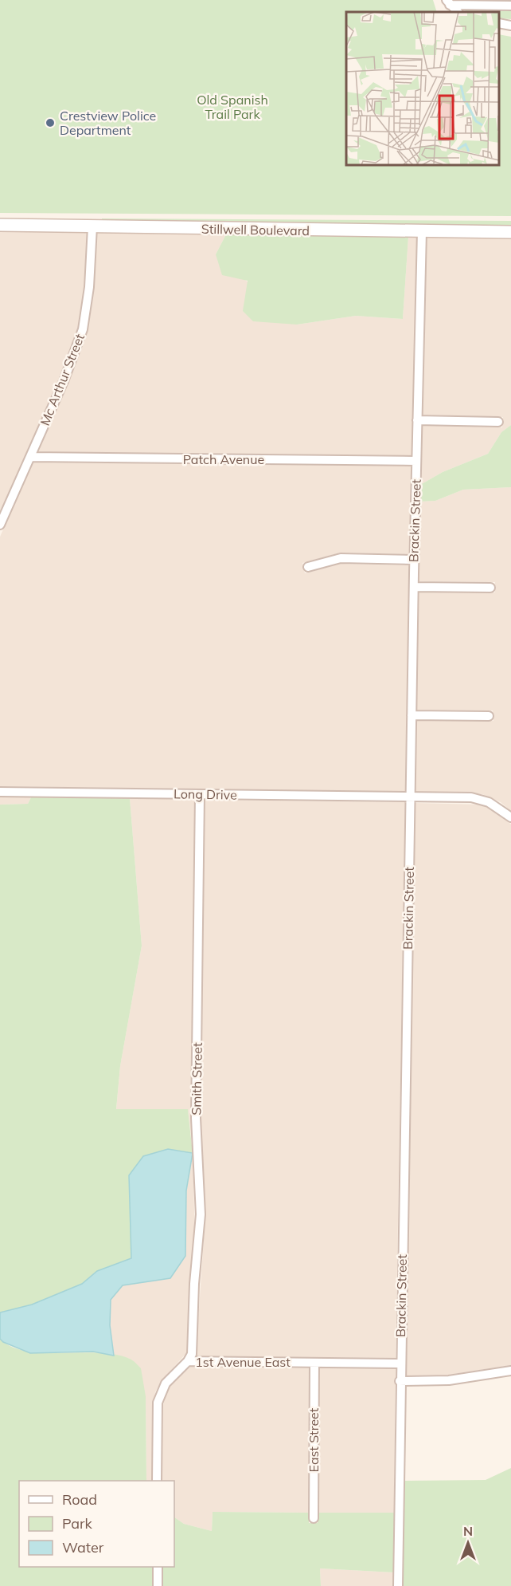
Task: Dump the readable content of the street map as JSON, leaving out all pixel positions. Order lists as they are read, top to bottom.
{
  "streets": {
    "street": [
      "Stillwell Boulevard",
      "Mc Arthur Street",
      "Patch Avenue",
      "Brackin Street",
      "Long Drive",
      "Smith Street",
      "1st Avenue East",
      "East Street"
    ]
  },
  "crossings": [
    ["Stillwell Boulevard", "Mc Arthur Street"],
    ["Stillwell Boulevard", "Brackin Street"],
    ["Mc Arthur Street", "Patch Avenue"],
    ["Patch Avenue", "Brackin Street"],
    ["Brackin Street", "Long Drive"],
    ["Brackin Street", "1st Avenue East"],
    ["Long Drive", "Smith Street"],
    ["Smith Street", "1st Avenue East"],
    ["1st Avenue East", "East Street"]
  ],
  "parks": ["Old Spanish Trail Park"],
  "places": ["Crestview Police Department"],
  "legend": ["Road", "Park", "Water"],
  "north": "top"
}
